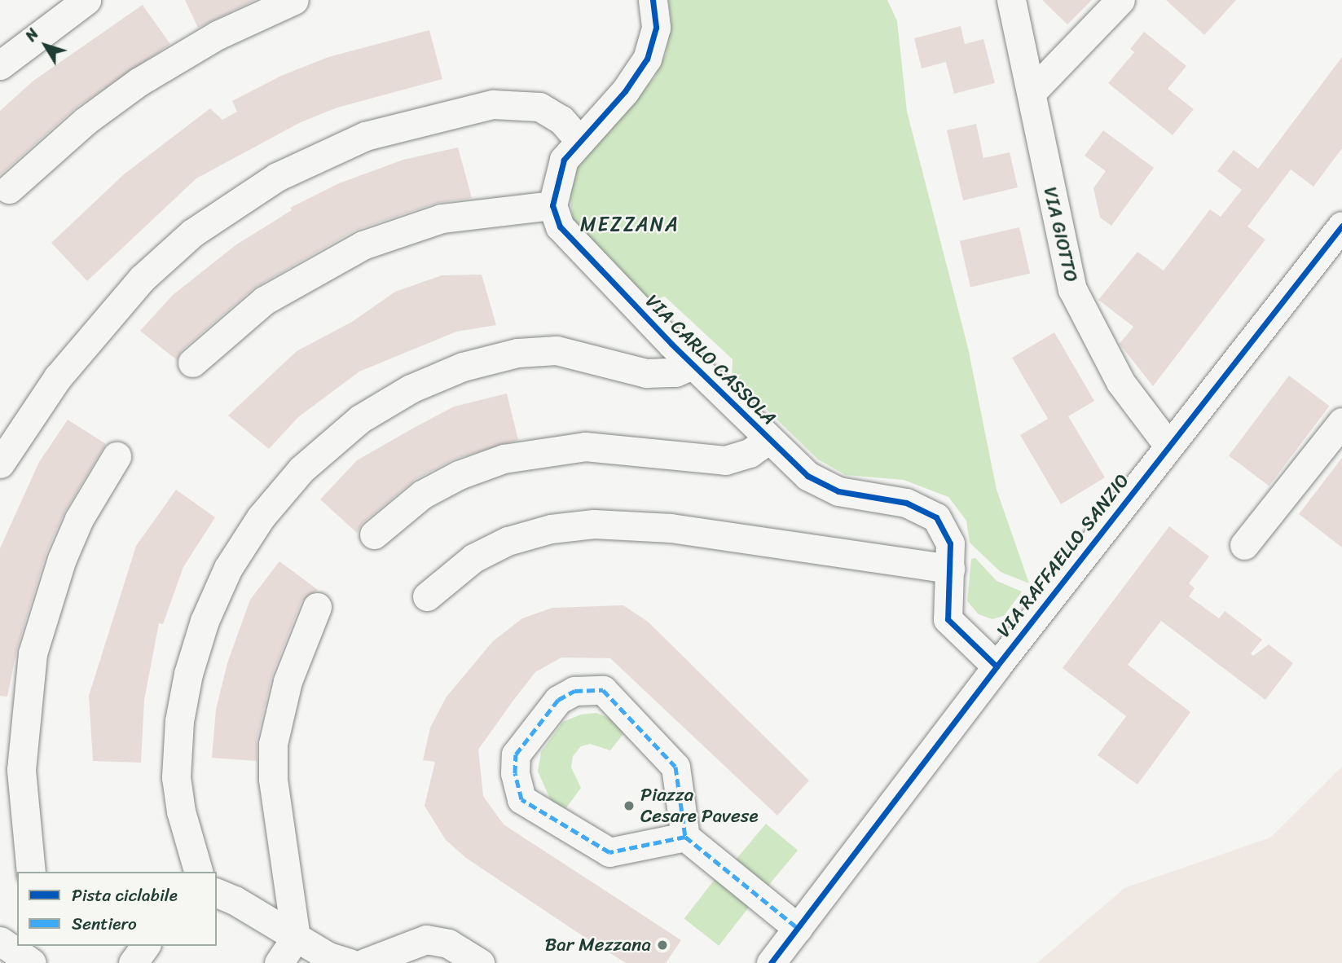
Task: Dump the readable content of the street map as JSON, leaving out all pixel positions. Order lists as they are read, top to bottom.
{
  "streets": {
    "street": ["VIA GIOTTO", "VIA CARLO CASSOLA", "VIA RAFFAELLO SANZIO"]
  },
  "crossings": [
    ["VIA GIOTTO", "VIA RAFFAELLO SANZIO"],
    ["VIA CARLO CASSOLA", "VIA RAFFAELLO SANZIO"]
  ],
  "districts": ["MEZZANA"],
  "places": ["Piazza Cesare Pavese", "Bar Mezzana"],
  "legend": ["Pista ciclabile", "Sentiero"],
  "north": "top left"
}
